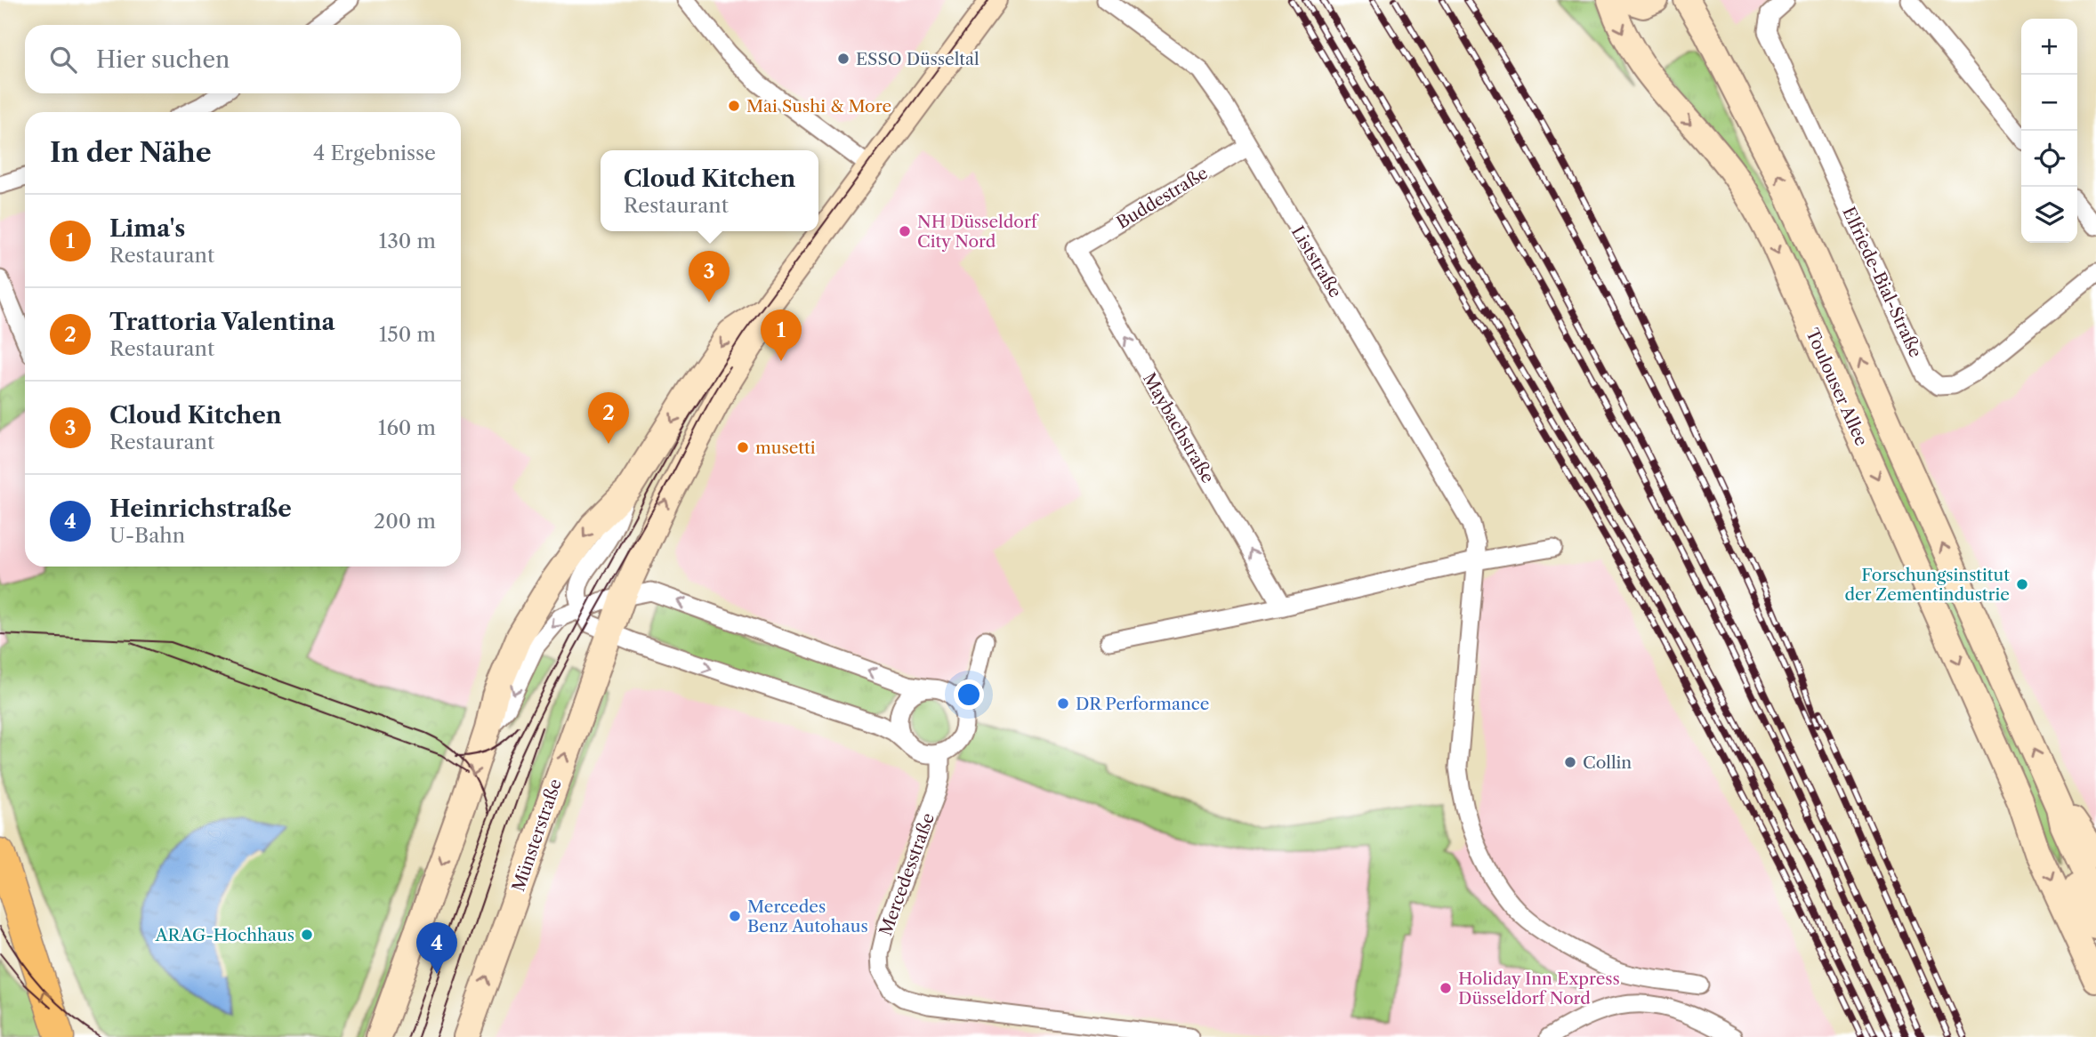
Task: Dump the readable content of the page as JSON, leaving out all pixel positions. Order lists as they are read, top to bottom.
{
  "streets": {
    "main road": ["Toulouser Allee", "Münsterstraße"],
    "street": [
      "Buddestraße",
      "Liststraße",
      "Elfriede-Bial-Straße",
      "Maybachstraße",
      "Mercedesstraße"
    ]
  },
  "crossings": [
    ["Buddestraße", "Liststraße"],
    ["Buddestraße", "Maybachstraße"]
  ],
  "one_way": ["Maybachstraße"],
  "places": [
    "ESSO Düsseltal",
    "Mai Sushi & More",
    "NH Düsseldorf City Nord",
    "musetti",
    "Forschungsinstitut der Zementindustrie",
    "DR Performance",
    "Collin",
    "Mercedes Benz Autohaus",
    "ARAG-Hochhaus",
    "Holiday Inn Express Düsseldorf Nord"
  ],
  "page": {
    "map_buttons": ["+", "−"],
    "search": "Hier suchen",
    "heading": ["In der Nähe", "4 Ergebnisse"],
    "popup": ["Cloud Kitchen", "Restaurant"],
    "list": [
      {
        "mark": "1",
        "name": "Lima's",
        "note": "Restaurant",
        "value": "130 m"
      },
      {
        "mark": "2",
        "name": "Trattoria Valentina",
        "note": "Restaurant",
        "value": "150 m"
      },
      {
        "mark": "3",
        "name": "Cloud Kitchen",
        "note": "Restaurant",
        "value": "160 m"
      },
      {
        "mark": "4",
        "name": "Heinrichstraße",
        "note": "U-Bahn",
        "value": "200 m"
      }
    ],
    "pins": [
      "3",
      "1",
      "2",
      "4"
    ]
  }
}
